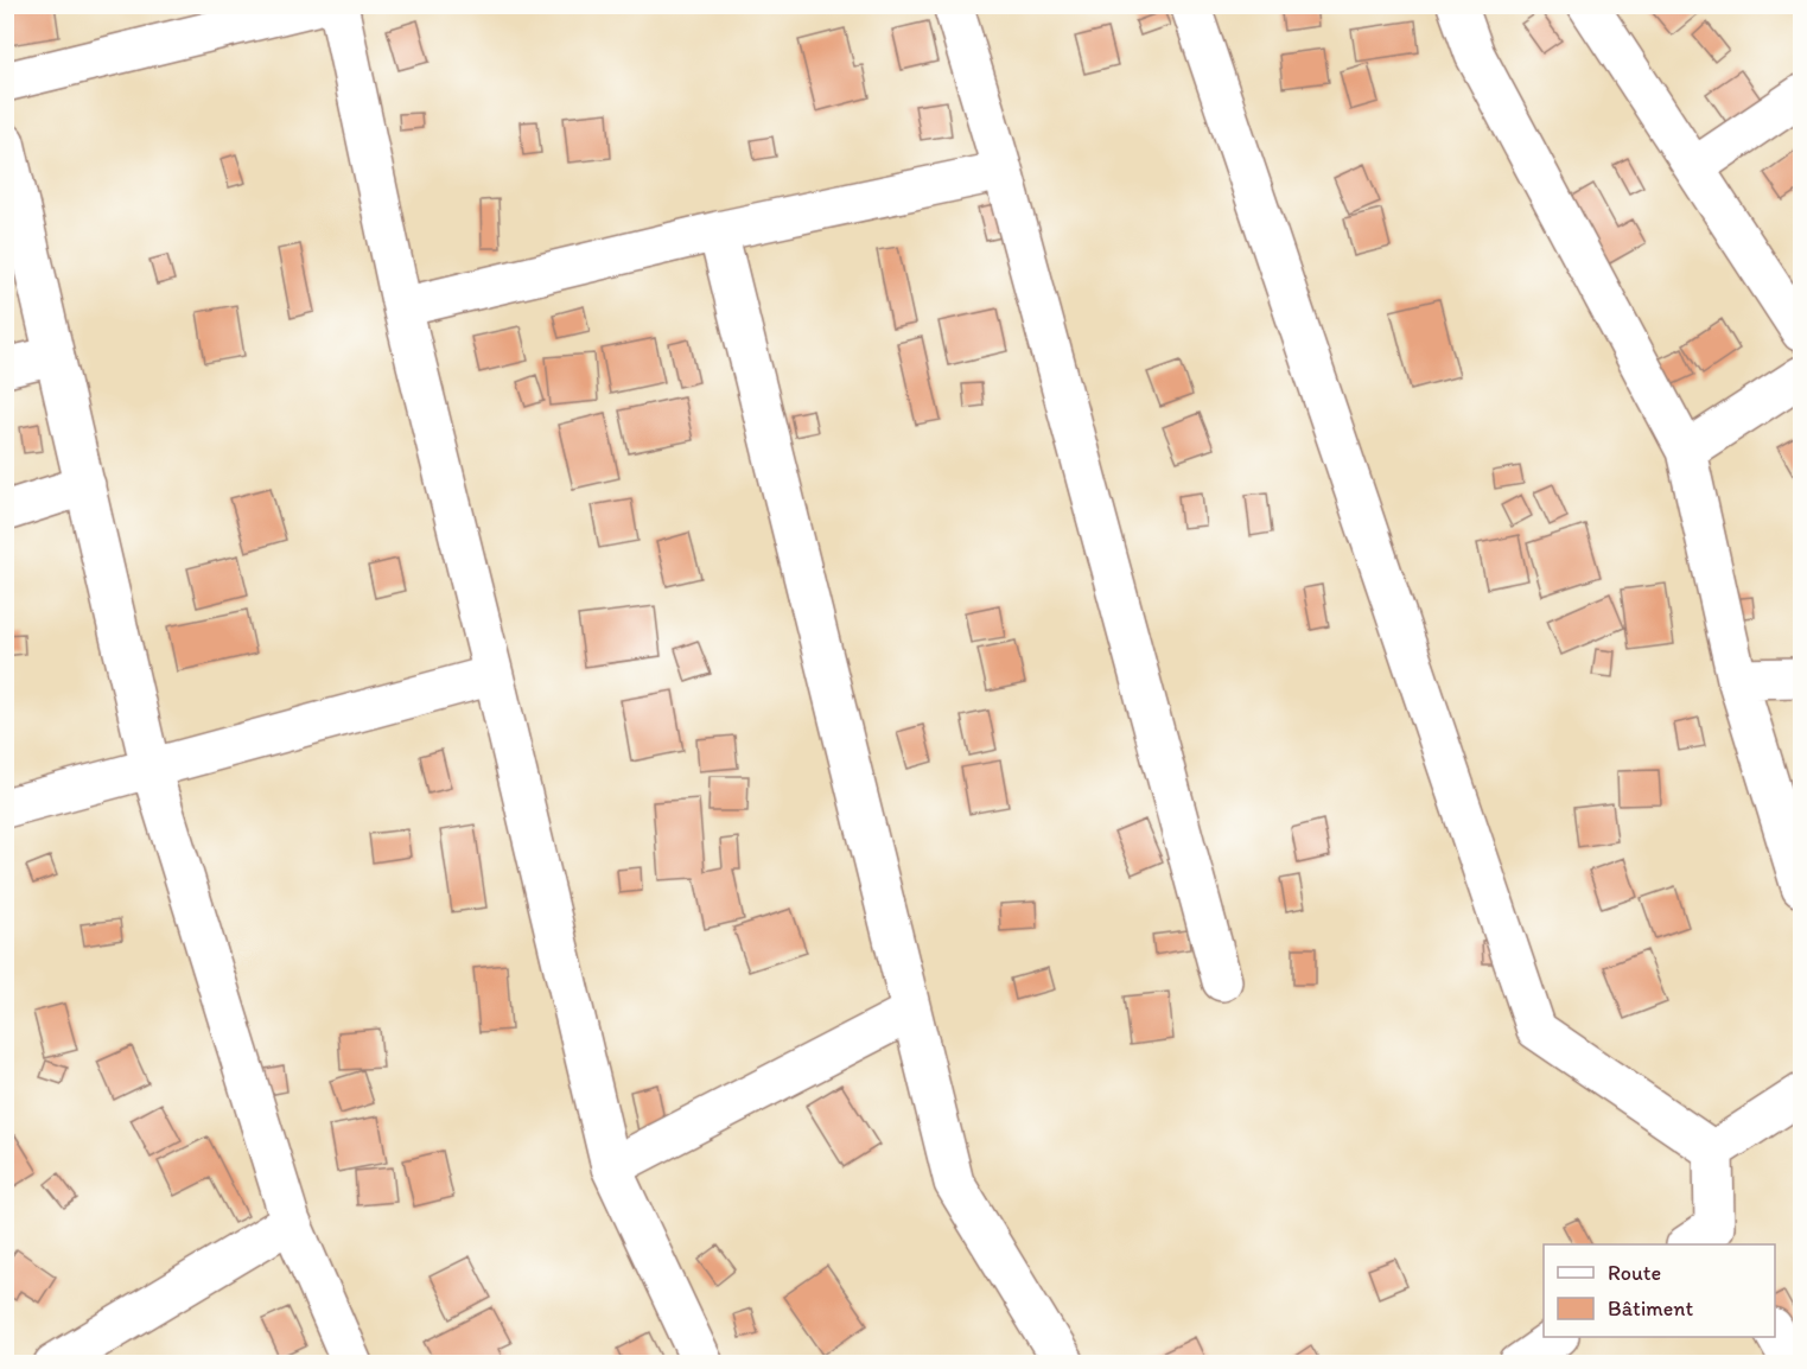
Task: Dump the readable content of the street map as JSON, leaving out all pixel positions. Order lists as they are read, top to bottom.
{
  "legend": ["Route", "Bâtiment"]
}
